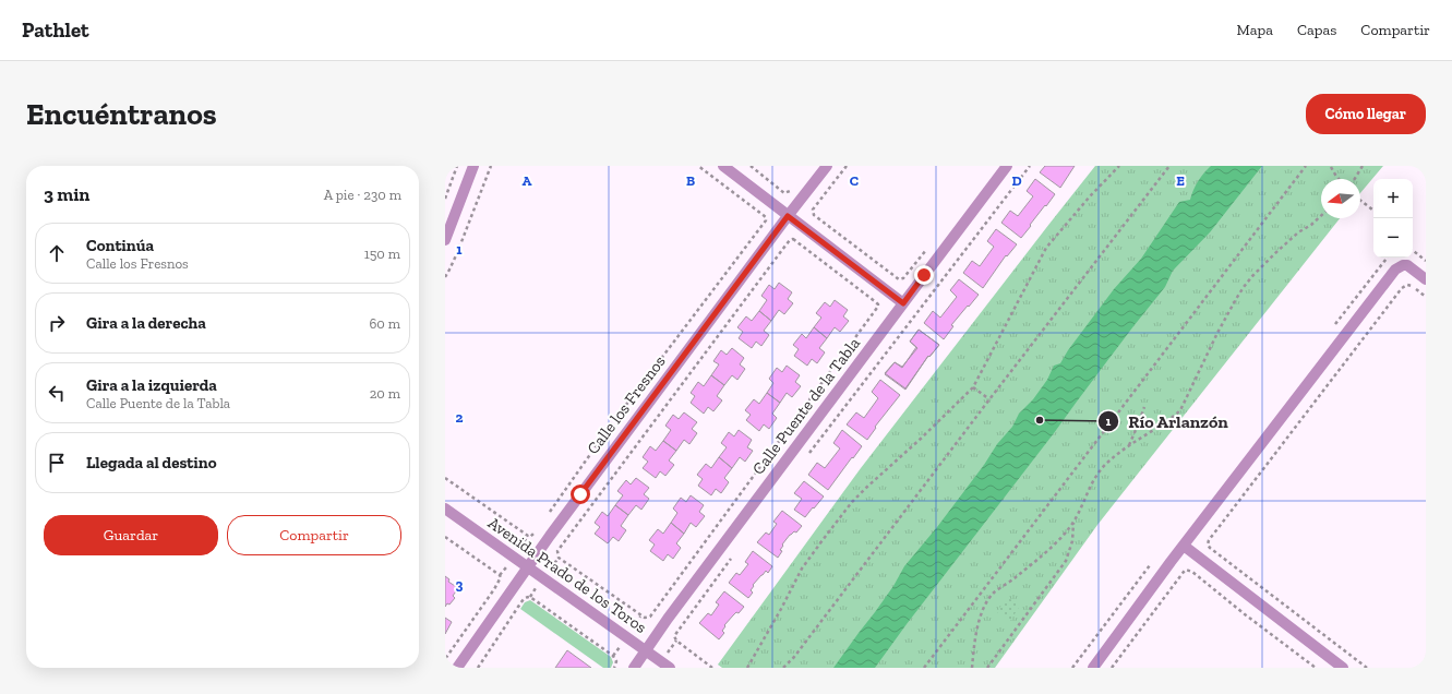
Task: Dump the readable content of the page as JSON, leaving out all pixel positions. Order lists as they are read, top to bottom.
{
  "streets": {
    "street": ["Calle los Fresnos", "Calle Puente de la Tabla", "Avenida Prado de los Toros"]
  },
  "crossings": [
    ["Calle los Fresnos", "Avenida Prado de los Toros"],
    ["Calle Puente de la Tabla", "Avenida Prado de los Toros"]
  ],
  "places": ["Río Arlanzón"],
  "north": "left",
  "page": {
    "header": "Pathlet",
    "nav": ["Mapa", "Capas", "Compartir"],
    "buttons": [
      "Cómo llegar",
      ["Guardar", "Compartir"]
    ],
    "title": "Encuéntranos",
    "heading": ["3 min", "A pie · 230 m"],
    "map_buttons": ["+", "−"],
    "list": [
      ["Continúa", "Calle los Fresnos", "150 m"],
      ["Gira a la derecha", "60 m"],
      ["Gira a la izquierda", "Calle Puente de la Tabla", "20 m"],
      "Llegada al destino"
    ]
  },
  "grid": {
    "columns": [
      "A",
      "B",
      "C",
      "D",
      "E"
    ],
    "rows": ["1", "2", "3"]
  }
}
